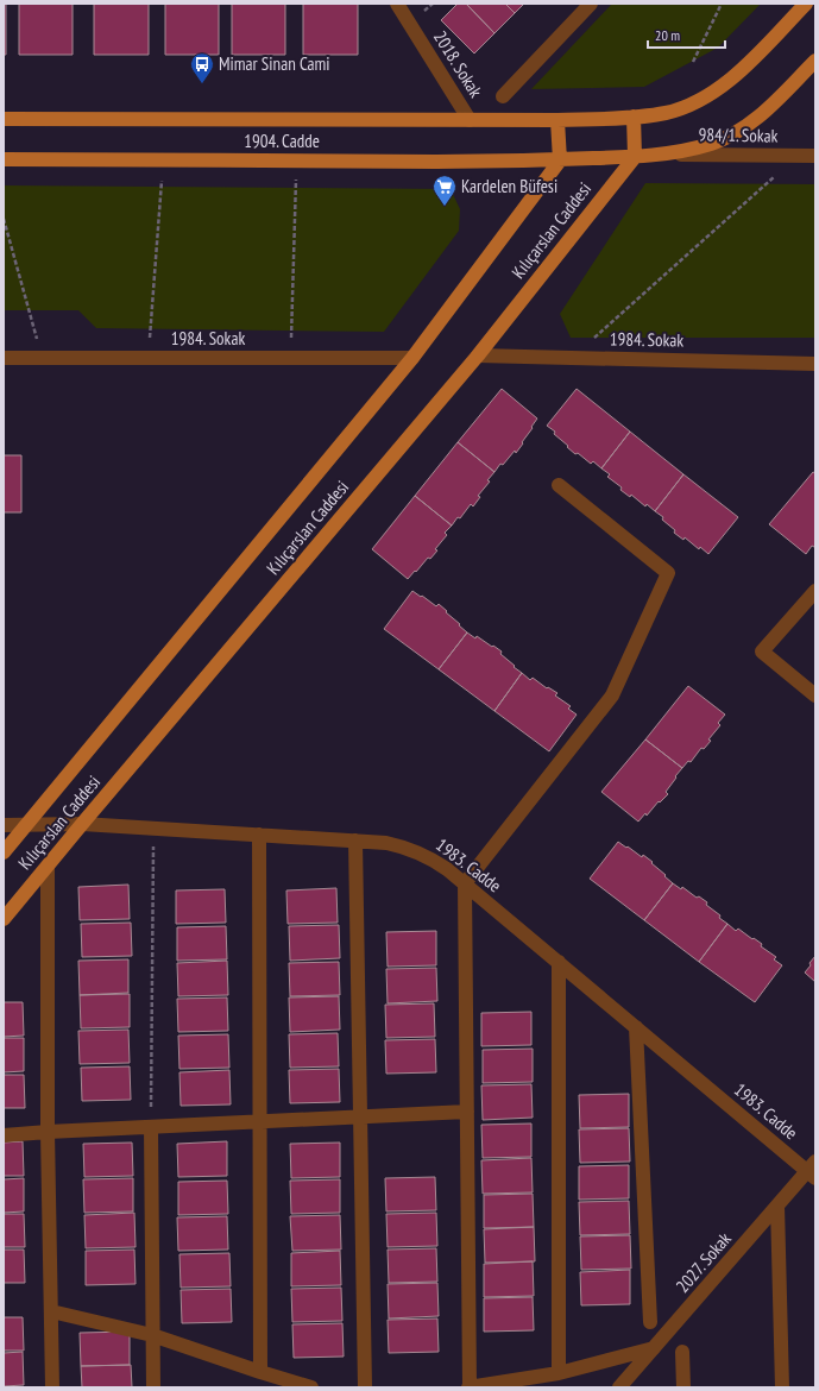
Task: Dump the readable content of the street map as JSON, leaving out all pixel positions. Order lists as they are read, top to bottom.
{
  "streets": {
    "main road": ["1904. Cadde", "Kılıçarslan Caddesi"],
    "street": [
      "2018. Sokak",
      "984/1. Sokak",
      "1984. Sokak",
      "1983. Cadde",
      "2027. Sokak"
    ]
  },
  "crossings": [
    ["2018. Sokak", "1904. Cadde"],
    ["984/1. Sokak", "1904. Cadde"],
    ["1904. Cadde", "Kılıçarslan Caddesi"],
    ["Kılıçarslan Caddesi", "1984. Sokak"],
    ["Kılıçarslan Caddesi", "1983. Cadde"],
    ["1983. Cadde", "2027. Sokak"]
  ],
  "places": {
    "bus stop": ["Mimar Sinan Cami"],
    "supermarket": ["Kardelen Büfesi"]
  },
  "scale_bar": "20 m"
}
